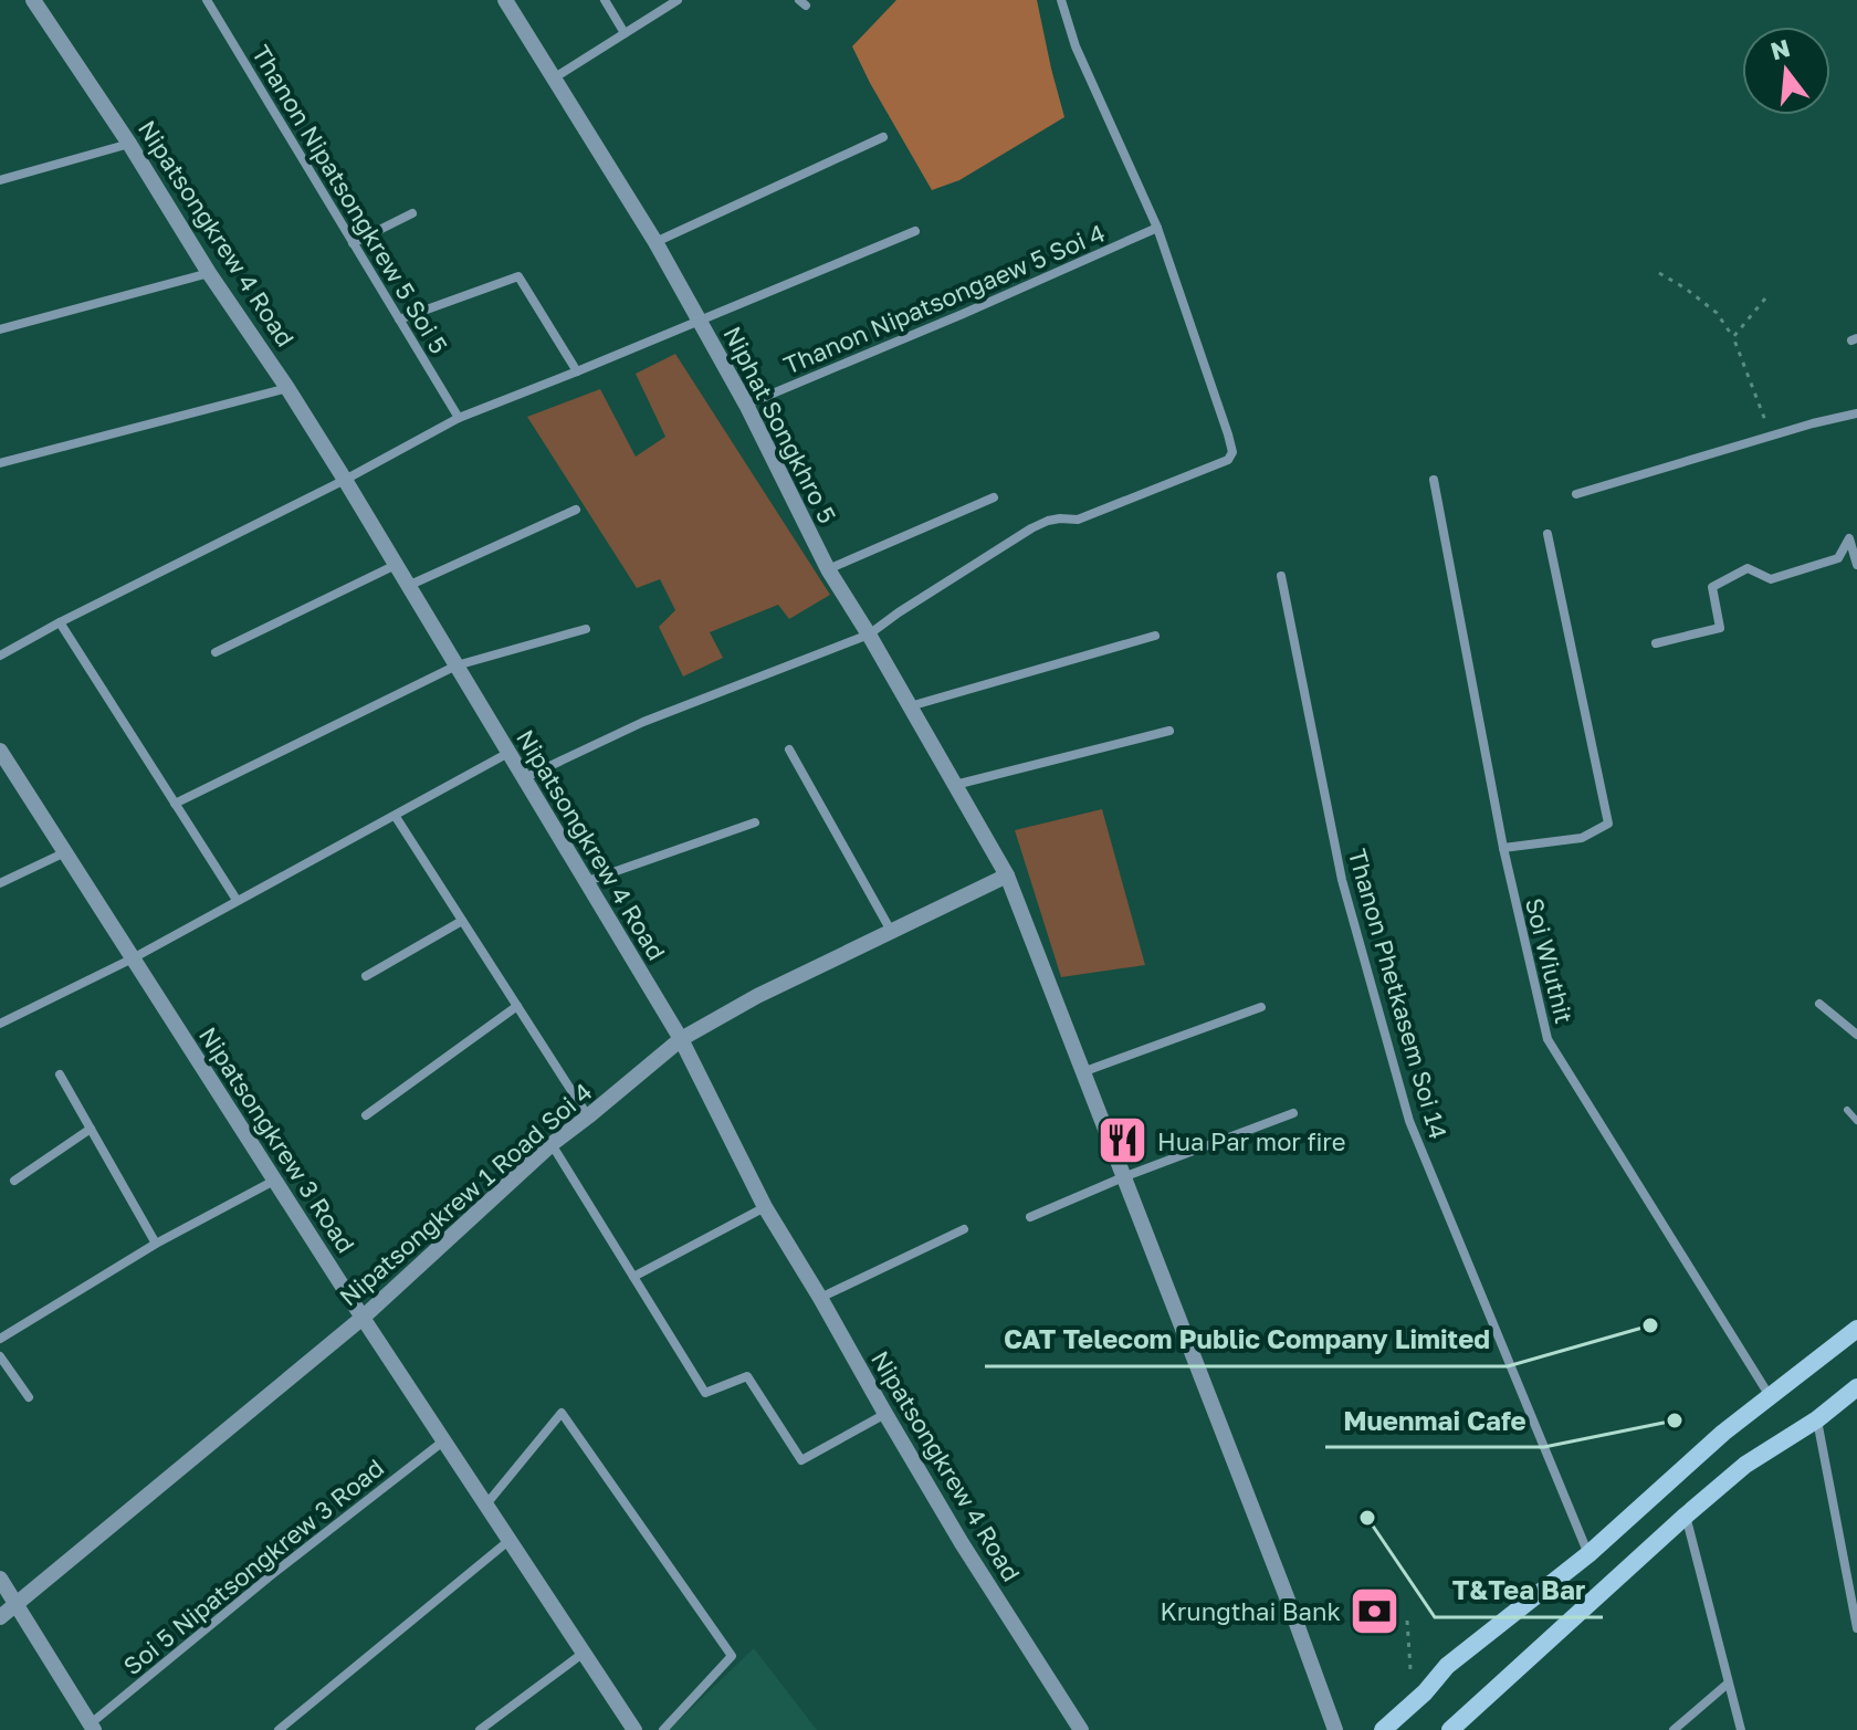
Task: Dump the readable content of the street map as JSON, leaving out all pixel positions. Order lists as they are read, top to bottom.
{
  "streets": {
    "street": [
      "Thanon Nipatsongkrew 5 Soi 5",
      "Nipatsongkrew 4 Road",
      "Thanon Nipatsongaew 5 Soi 4",
      "Niphat Songkhro 5",
      "Soi Wiuthit",
      "Thanon Phetkasem Soi 14",
      "Nipatsongkrew 3 Road",
      "Nipatsongkrew 1 Road Soi 4",
      "Soi 5 Nipatsongkrew 3 Road"
    ]
  },
  "crossings": [
    ["Nipatsongkrew 4 Road", "Nipatsongkrew 1 Road Soi 4"],
    ["Thanon Nipatsongaew 5 Soi 4", "Niphat Songkhro 5"],
    ["Niphat Songkhro 5", "Nipatsongkrew 1 Road Soi 4"],
    ["Nipatsongkrew 3 Road", "Nipatsongkrew 1 Road Soi 4"],
    ["Nipatsongkrew 3 Road", "Soi 5 Nipatsongkrew 3 Road"]
  ],
  "places": {
    "restaurant": ["Hua Par mor fire"],
    "other": ["CAT Telecom Public Company Limited", "Muenmai Cafe", "T&Tea Bar"],
    "bank": ["Krungthai Bank"]
  },
  "north": "top"
}
